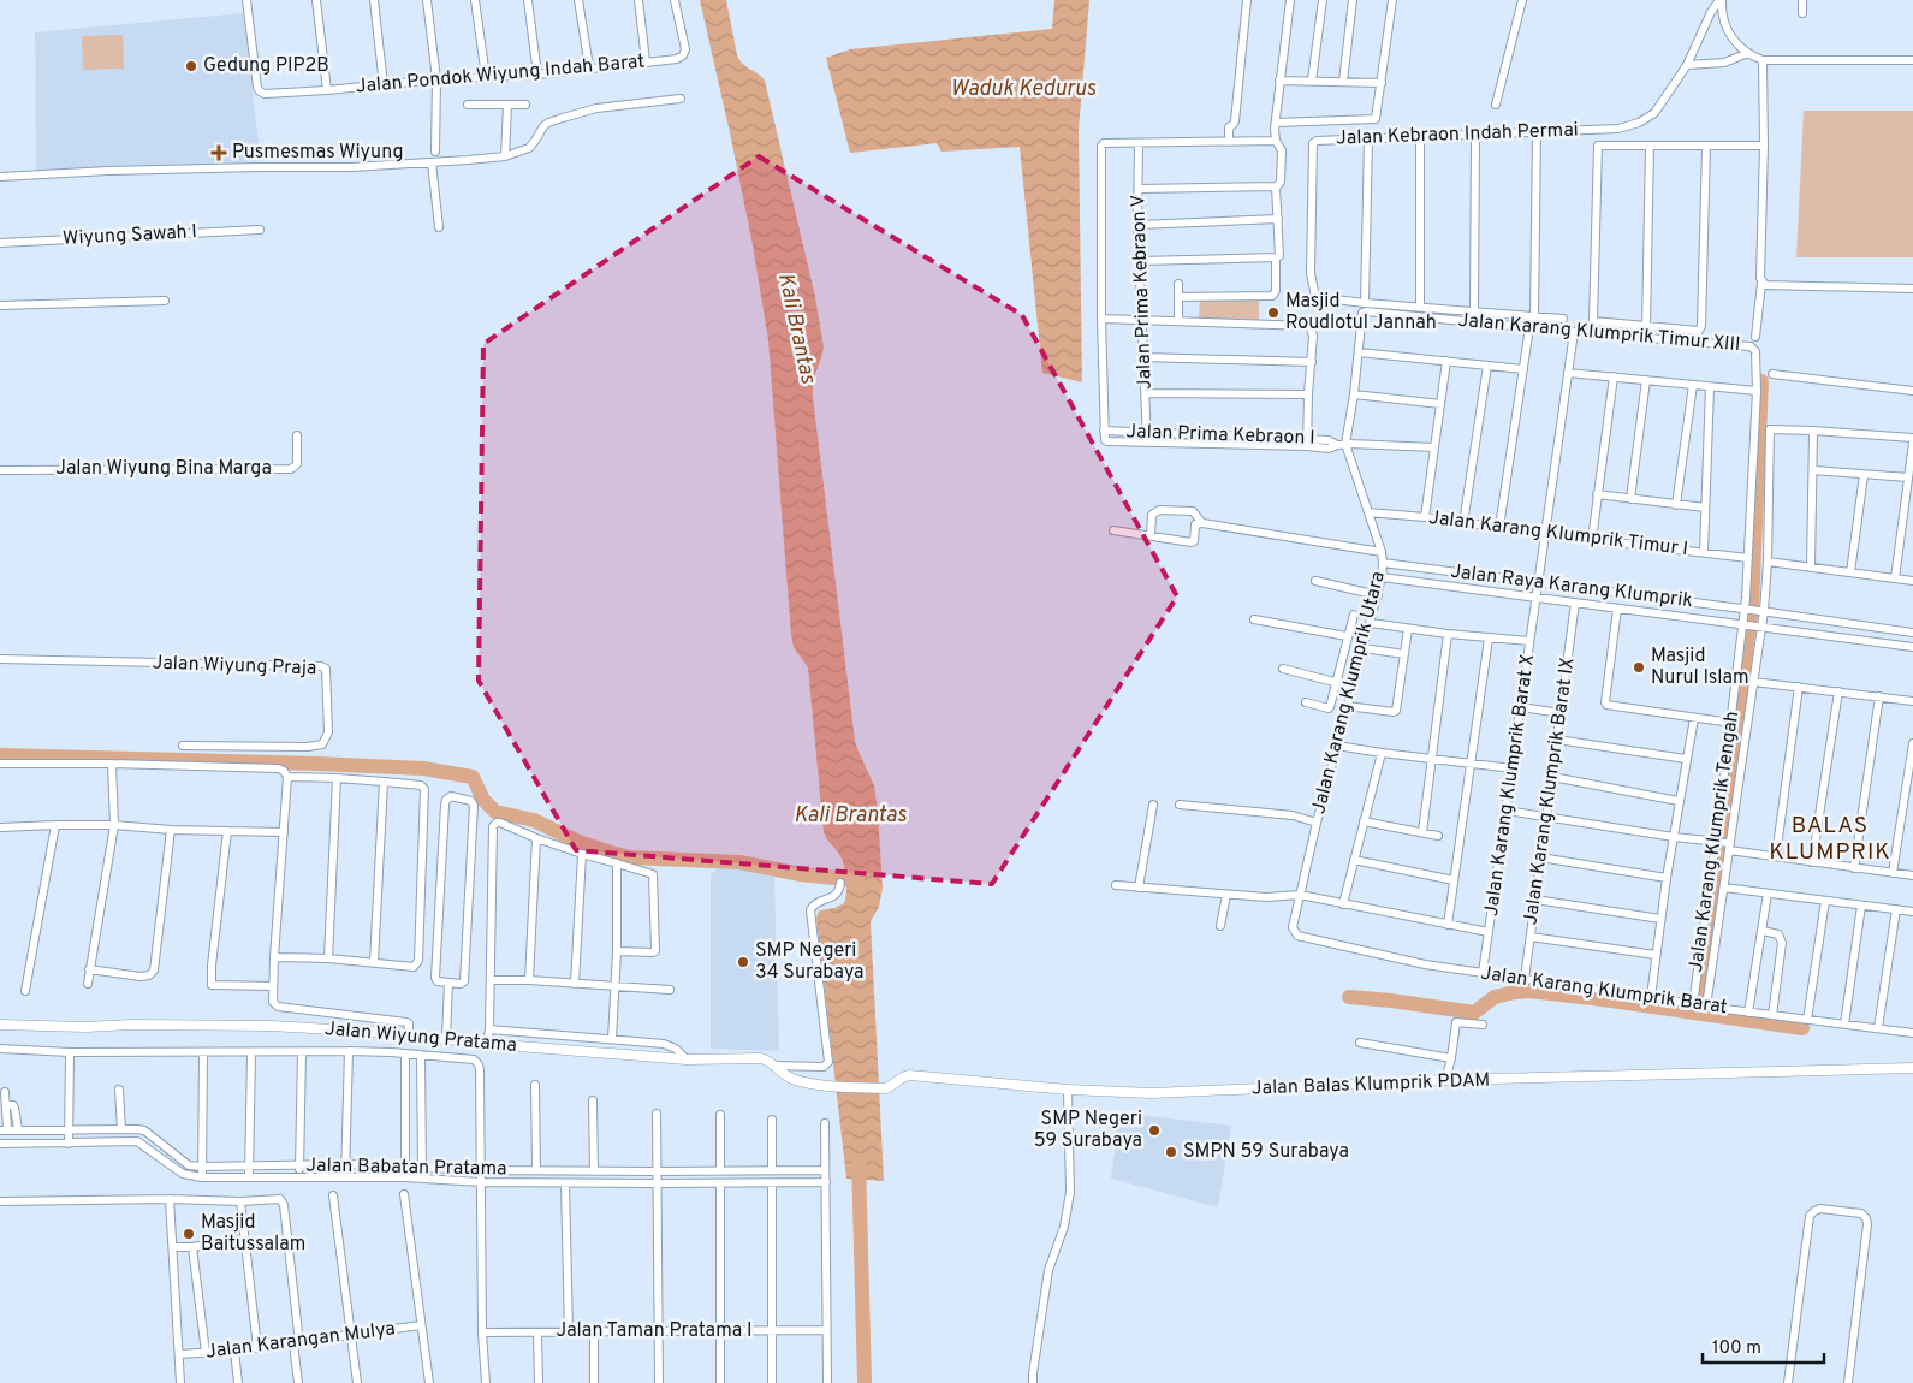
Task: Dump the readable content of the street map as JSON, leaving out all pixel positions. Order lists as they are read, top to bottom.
{
  "streets": {
    "street": [
      "Jalan Pondok Wiyung Indah Barat",
      "Jalan Kebraon Indah Permai",
      "Wiyung Sawah I",
      "Jalan Prima Kebraon V",
      "Jalan Karang Klumprik Timur XIII",
      "Jalan Prima Kebraon I",
      "Jalan Wiyung Bina Marga",
      "Jalan Karang Klumprik Timur I",
      "Jalan Raya Karang Klumprik",
      "Jalan Wiyung Praja",
      "Jalan Karang Klumprik Utara",
      "Jalan Karang Klumprik Barat X",
      "Jalan Karang Klumprik Barat IX",
      "Jalan Karang Klumprik Tengah",
      "Jalan Karang Klumprik Barat",
      "Jalan Wiyung Pratama",
      "Jalan Balas Klumprik PDAM",
      "Jalan Babatan Pratama",
      "Jalan Taman Pratama I",
      "Jalan Karangan Mulya"
    ]
  },
  "crossings": [
    ["Jalan Kebraon Indah Permai", "Jalan Prima Kebraon V"],
    ["Jalan Kebraon Indah Permai", "Jalan Karang Klumprik Timur XIII"],
    ["Jalan Kebraon Indah Permai", "Jalan Karang Klumprik Utara"],
    ["Jalan Prima Kebraon V", "Jalan Prima Kebraon I"],
    ["Jalan Karang Klumprik Timur XIII", "Jalan Karang Klumprik Utara"],
    ["Jalan Karang Klumprik Timur XIII", "Jalan Karang Klumprik Barat X"],
    ["Jalan Karang Klumprik Timur XIII", "Jalan Karang Klumprik Tengah"],
    ["Jalan Prima Kebraon I", "Jalan Karang Klumprik Utara"],
    ["Jalan Karang Klumprik Timur I", "Jalan Karang Klumprik Utara"],
    ["Jalan Karang Klumprik Timur I", "Jalan Karang Klumprik Barat X"],
    ["Jalan Karang Klumprik Timur I", "Jalan Karang Klumprik Tengah"],
    ["Jalan Raya Karang Klumprik", "Jalan Karang Klumprik Utara"],
    ["Jalan Raya Karang Klumprik", "Jalan Karang Klumprik Barat X"],
    ["Jalan Raya Karang Klumprik", "Jalan Karang Klumprik Barat IX"],
    ["Jalan Raya Karang Klumprik", "Jalan Karang Klumprik Tengah"],
    ["Jalan Karang Klumprik Utara", "Jalan Karang Klumprik Barat"],
    ["Jalan Karang Klumprik Barat X", "Jalan Karang Klumprik Barat"],
    ["Jalan Karang Klumprik Barat IX", "Jalan Karang Klumprik Barat"],
    ["Jalan Karang Klumprik Tengah", "Jalan Karang Klumprik Barat"],
    ["Jalan Wiyung Pratama", "Jalan Balas Klumprik PDAM"],
    ["Jalan Wiyung Pratama", "Jalan Babatan Pratama"]
  ],
  "districts": ["BALAS KLUMPRIK"],
  "water": ["Waduk Kedurus", "Kali Brantas"],
  "places": {
    "other": [
      "Gedung PIP2B",
      "Masjid Roudlotul Jannah",
      "Masjid Nurul Islam",
      "SMP Negeri 34 Surabaya",
      "SMP Negeri 59 Surabaya",
      "SMPN 59 Surabaya",
      "Masjid Baitussalam"
    ],
    "health": ["Pusmesmas Wiyung"]
  },
  "scale_bar": "100 m"
}
